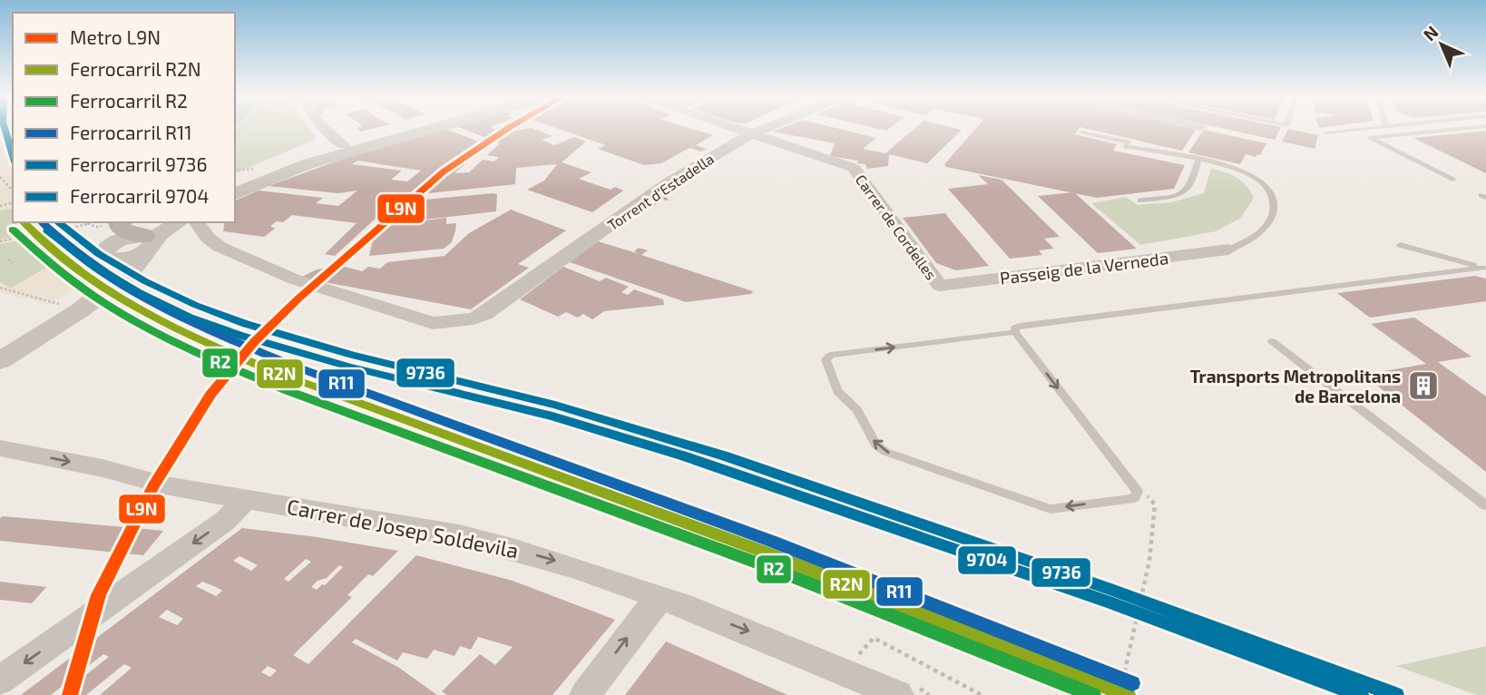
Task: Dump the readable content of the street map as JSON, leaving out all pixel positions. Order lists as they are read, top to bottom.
{
  "streets": {
    "street": [
      "Torrent d'Estadella",
      "Carrer de Cordelles",
      "Passeig de la Verneda",
      "Carrer de Josep Soldevila"
    ]
  },
  "crossings": [
    ["Torrent d'Estadella", "Carrer de Cordelles"],
    ["Carrer de Cordelles", "Passeig de la Verneda"]
  ],
  "one_way": ["Carrer de Josep Soldevila"],
  "places": {
    "building": ["Transports Metropolitans de Barcelona"]
  },
  "lines": [
    "metro line L9N",
    "rail line 9736",
    "rail line R2N",
    "rail line R11",
    "rail line R2",
    "rail line 9704"
  ],
  "legend": [
    "Metro L9N",
    "Ferrocarril R2N",
    "Ferrocarril R2",
    "Ferrocarril R11",
    "Ferrocarril 9736",
    "Ferrocarril 9704"
  ],
  "north": "top left"
}
